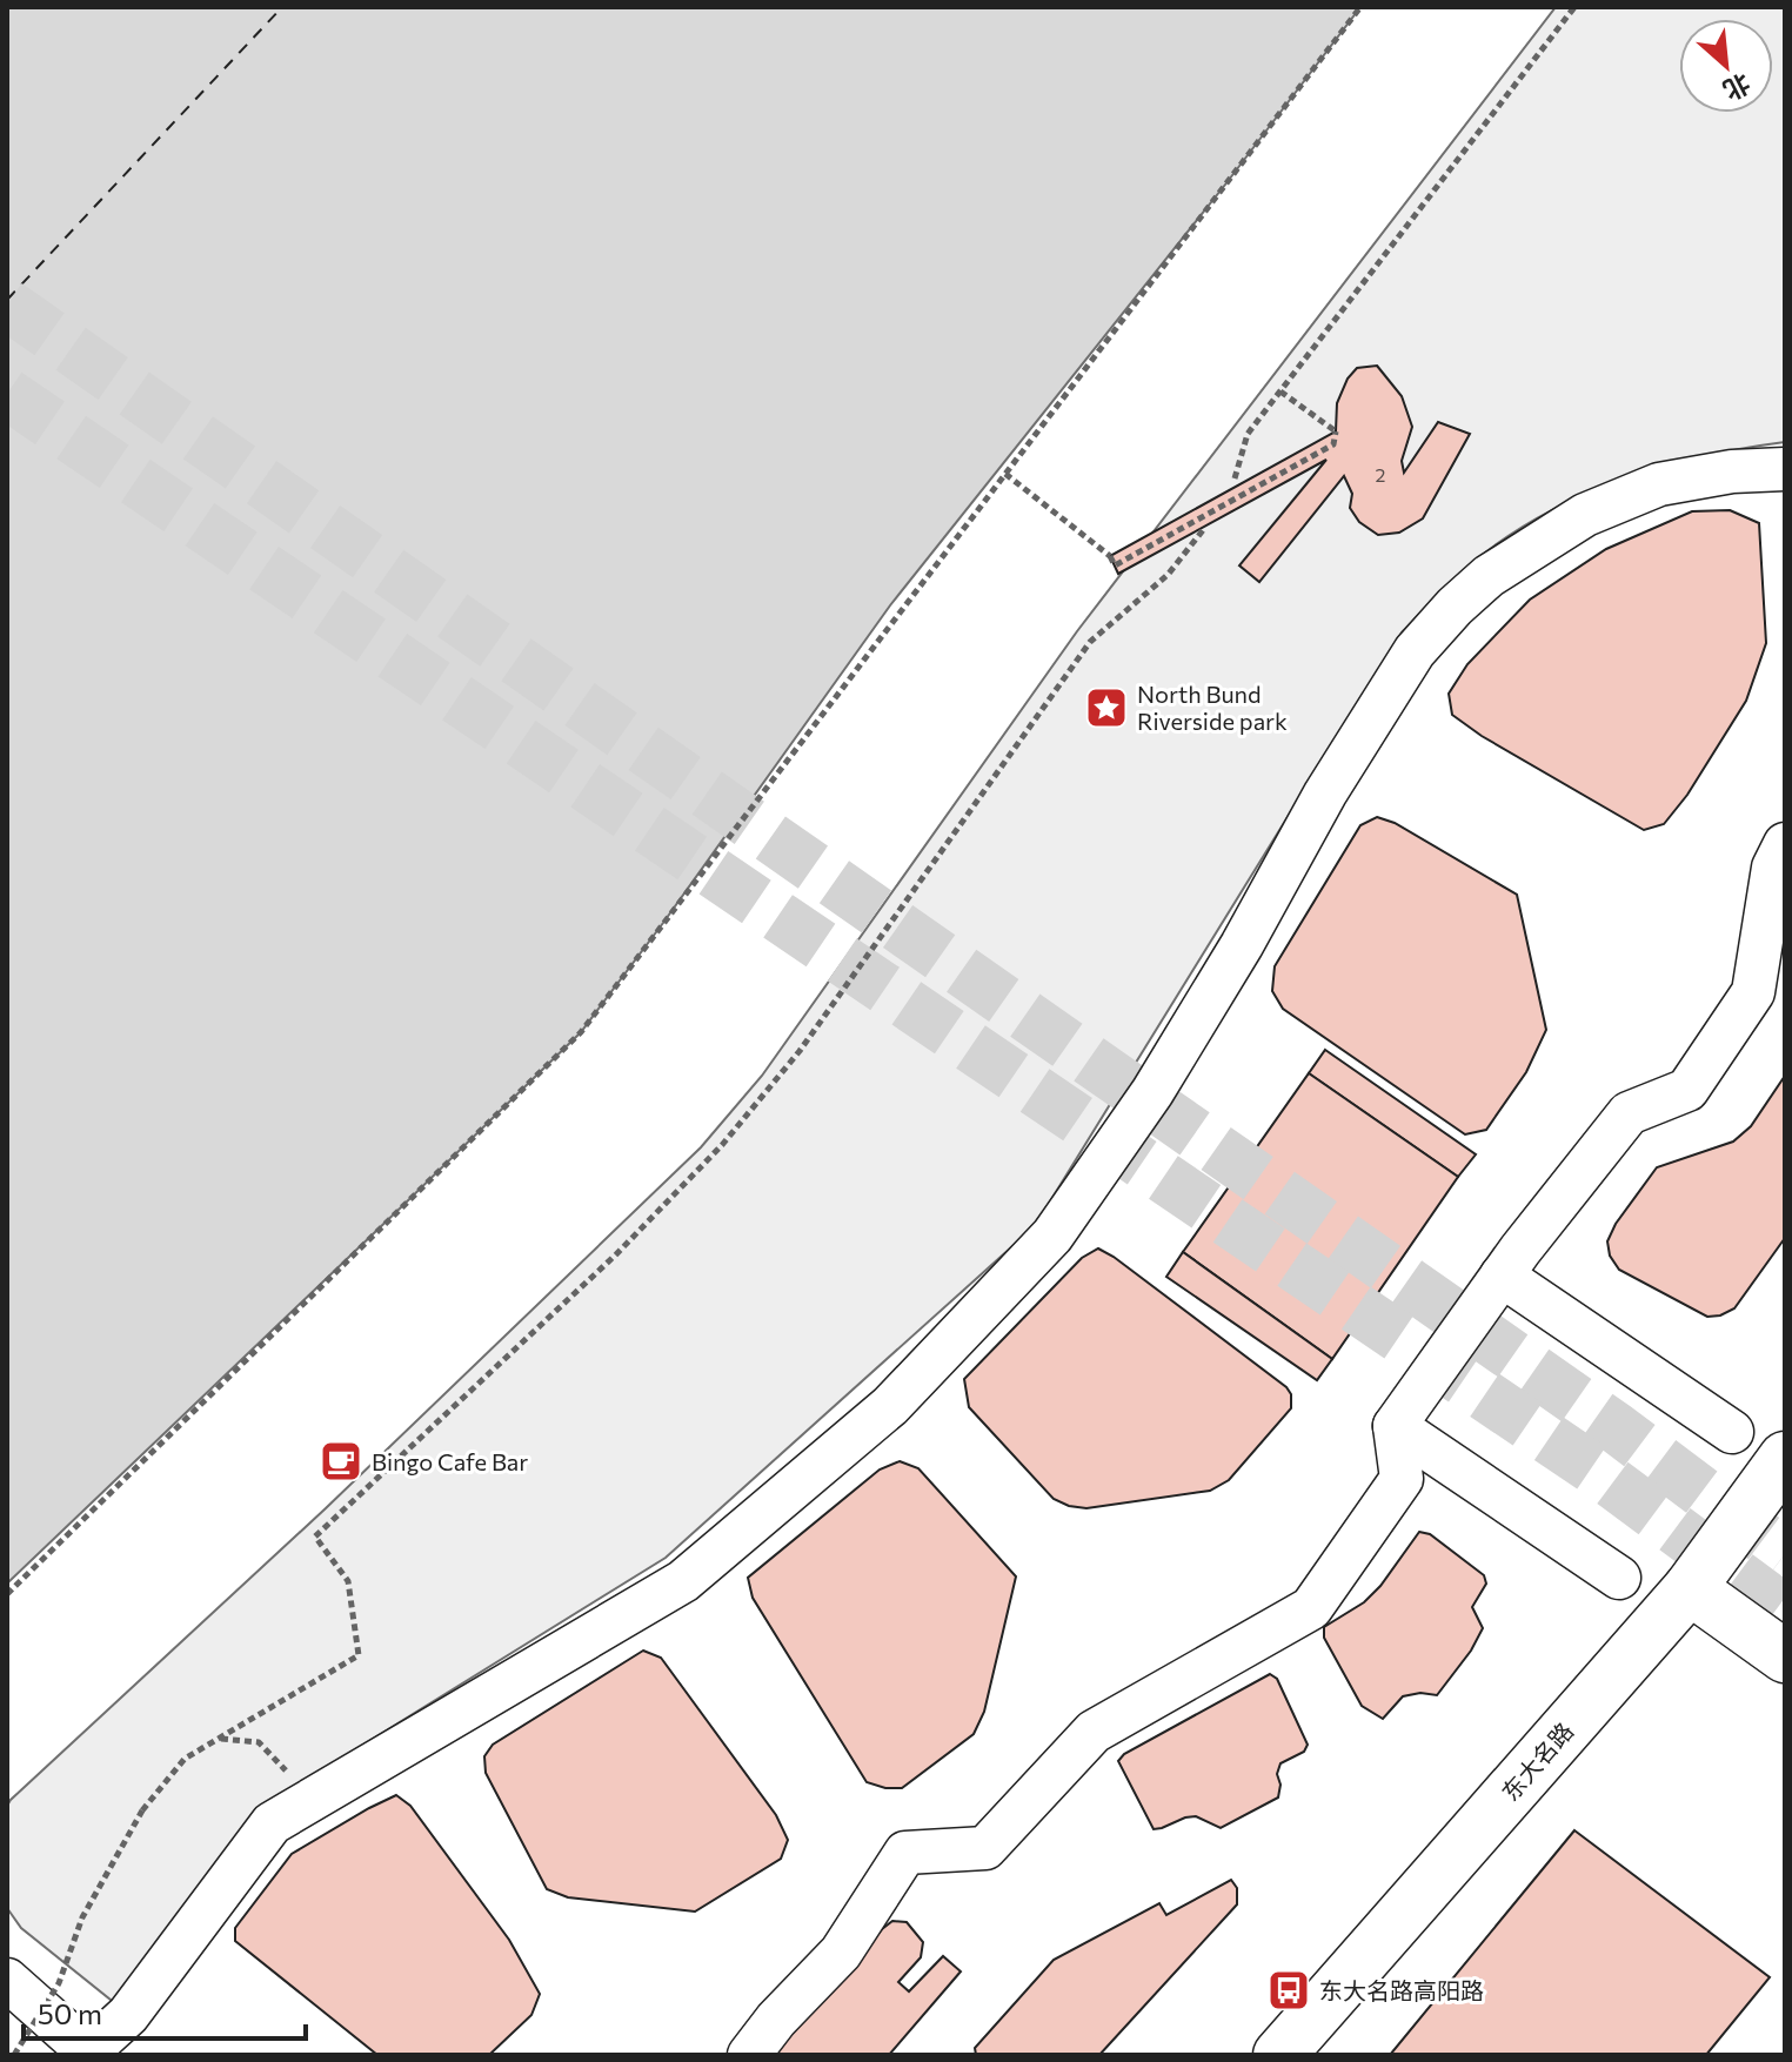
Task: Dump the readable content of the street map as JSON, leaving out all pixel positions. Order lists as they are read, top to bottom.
{
  "streets": {
    "main road": ["东大名路"]
  },
  "places": {
    "place": ["North Bund Riverside park"],
    "cafe": ["Bingo Cafe Bar"],
    "bus stop": ["东大名路高阳路"]
  },
  "house_numbers": ["2"],
  "scale_bar": "50 m",
  "north": "bottom right"
}
